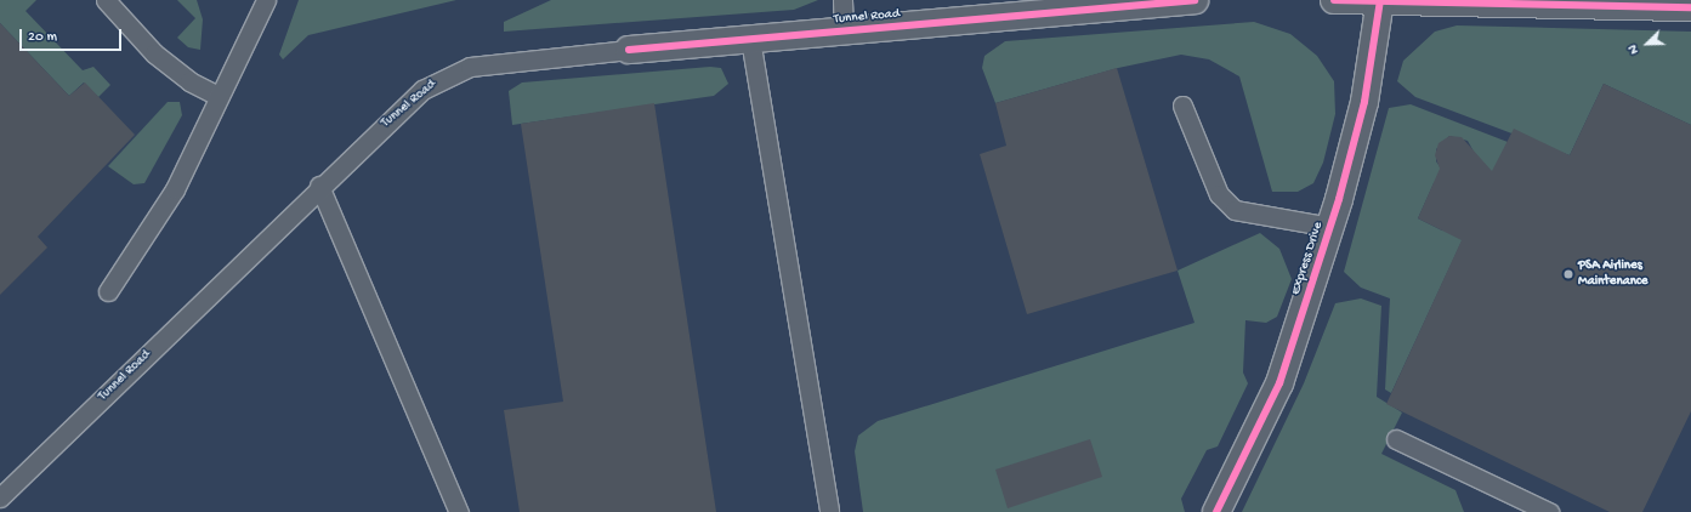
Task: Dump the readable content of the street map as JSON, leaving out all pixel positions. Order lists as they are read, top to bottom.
{
  "streets": {
    "street": ["Tunnel Road", "Express Drive"]
  },
  "places": ["PSA Airlines Maintenance"],
  "scale_bar": "20 m",
  "north": "bottom left"
}
